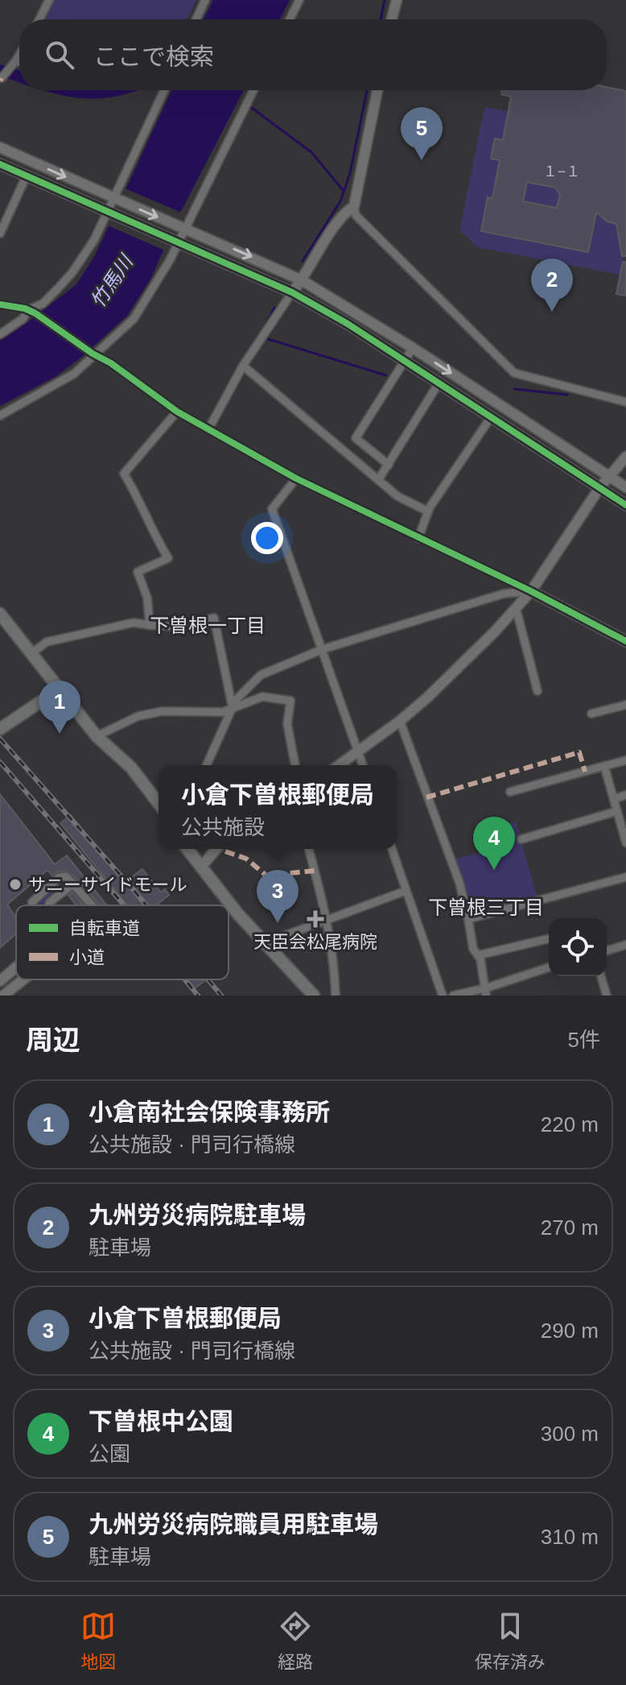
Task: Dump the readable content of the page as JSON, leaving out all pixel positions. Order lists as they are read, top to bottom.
{
  "districts": ["下曽根一丁目", "下曽根三丁目"],
  "water": ["竹馬川"],
  "places": {
    "other": ["サニーサイドモール"],
    "health": ["天臣会松尾病院"]
  },
  "house_numbers": ["１−１"],
  "legend": ["自転車道", "小道"],
  "page": {
    "search": "ここで検索",
    "pins": [
      "5",
      "2",
      "1",
      "4",
      "3"
    ],
    "popup": ["小倉下曽根郵便局", "公共施設"],
    "heading": ["周辺", "5件"],
    "list": [
      {
        "mark": "1",
        "name": "小倉南社会保険事務所",
        "note": "公共施設 · 門司行橋線",
        "value": "220 m"
      },
      {
        "mark": "2",
        "name": "九州労災病院駐車場",
        "note": "駐車場",
        "value": "270 m"
      },
      {
        "mark": "3",
        "name": "小倉下曽根郵便局",
        "note": "公共施設 · 門司行橋線",
        "value": "290 m"
      },
      {
        "mark": "4",
        "name": "下曽根中公園",
        "note": "公園",
        "value": "300 m"
      },
      {
        "mark": "5",
        "name": "九州労災病院職員用駐車場",
        "note": "駐車場",
        "value": "310 m"
      }
    ],
    "nav": ["地図", "経路", "保存済み"]
  }
}
